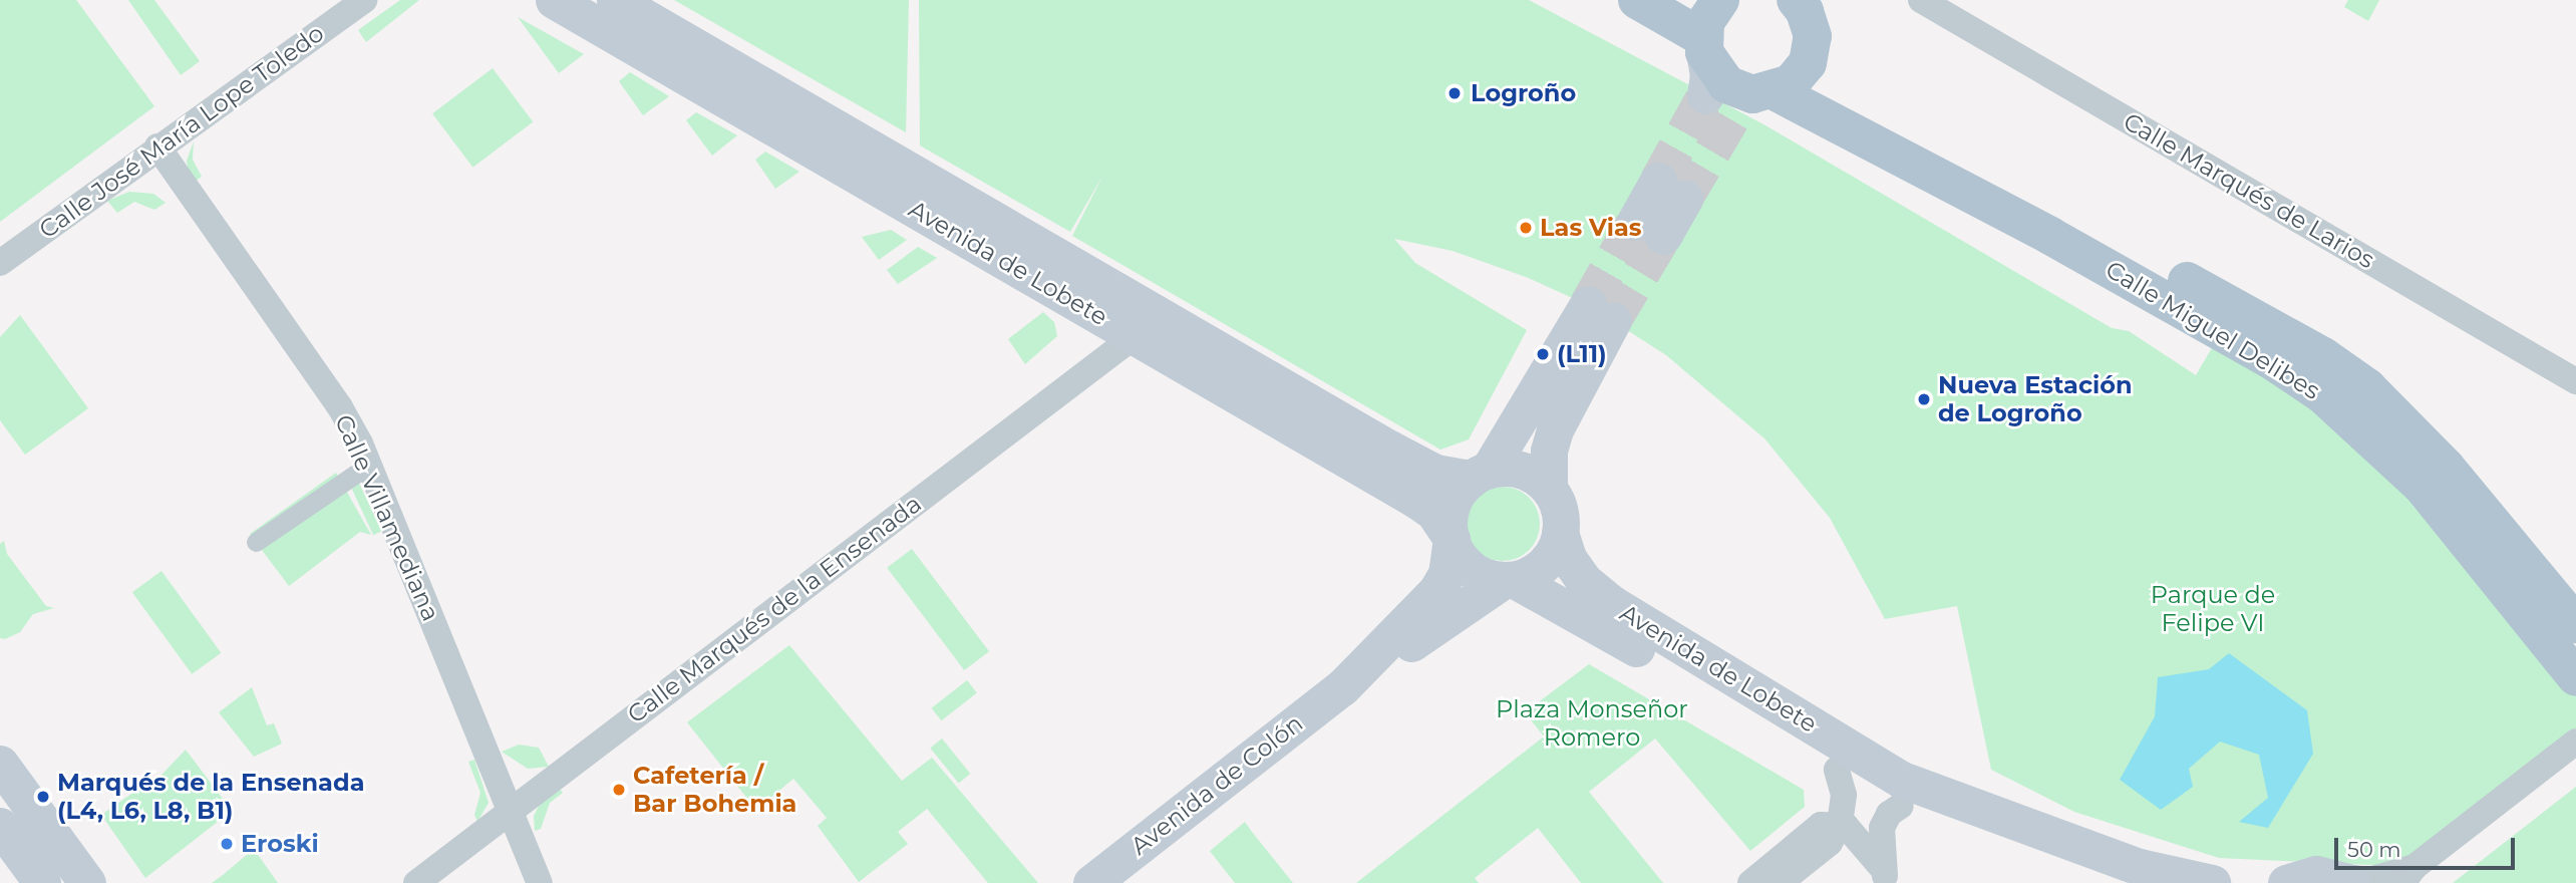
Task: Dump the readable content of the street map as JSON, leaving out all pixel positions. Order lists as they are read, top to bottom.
{
  "streets": {
    "main road": ["Avenida de Lobete", "Calle Miguel Delibes", "Avenida de Colón"],
    "street": [
      "Calle José María Lope Toledo",
      "Calle Marqués de Larios",
      "Calle Villamediana",
      "Calle Marqués de la Ensenada"
    ]
  },
  "crossings": [
    ["Calle José María Lope Toledo", "Calle Villamediana"],
    ["Avenida de Lobete", "Calle Marqués de la Ensenada"],
    ["Avenida de Lobete", "Avenida de Colón"],
    ["Calle Villamediana", "Calle Marqués de la Ensenada"]
  ],
  "parks": ["Parque de Felipe VI", "Plaza Monseñor Romero"],
  "places": [
    "Logroño",
    "Las Vias",
    "(L11)",
    "Nueva Estación de Logroño",
    "Cafetería / Bar Bohemia",
    "Marqués de la Ensenada (L4, L6, L8, B1)",
    "Eroski"
  ],
  "scale_bar": "50 m"
}
